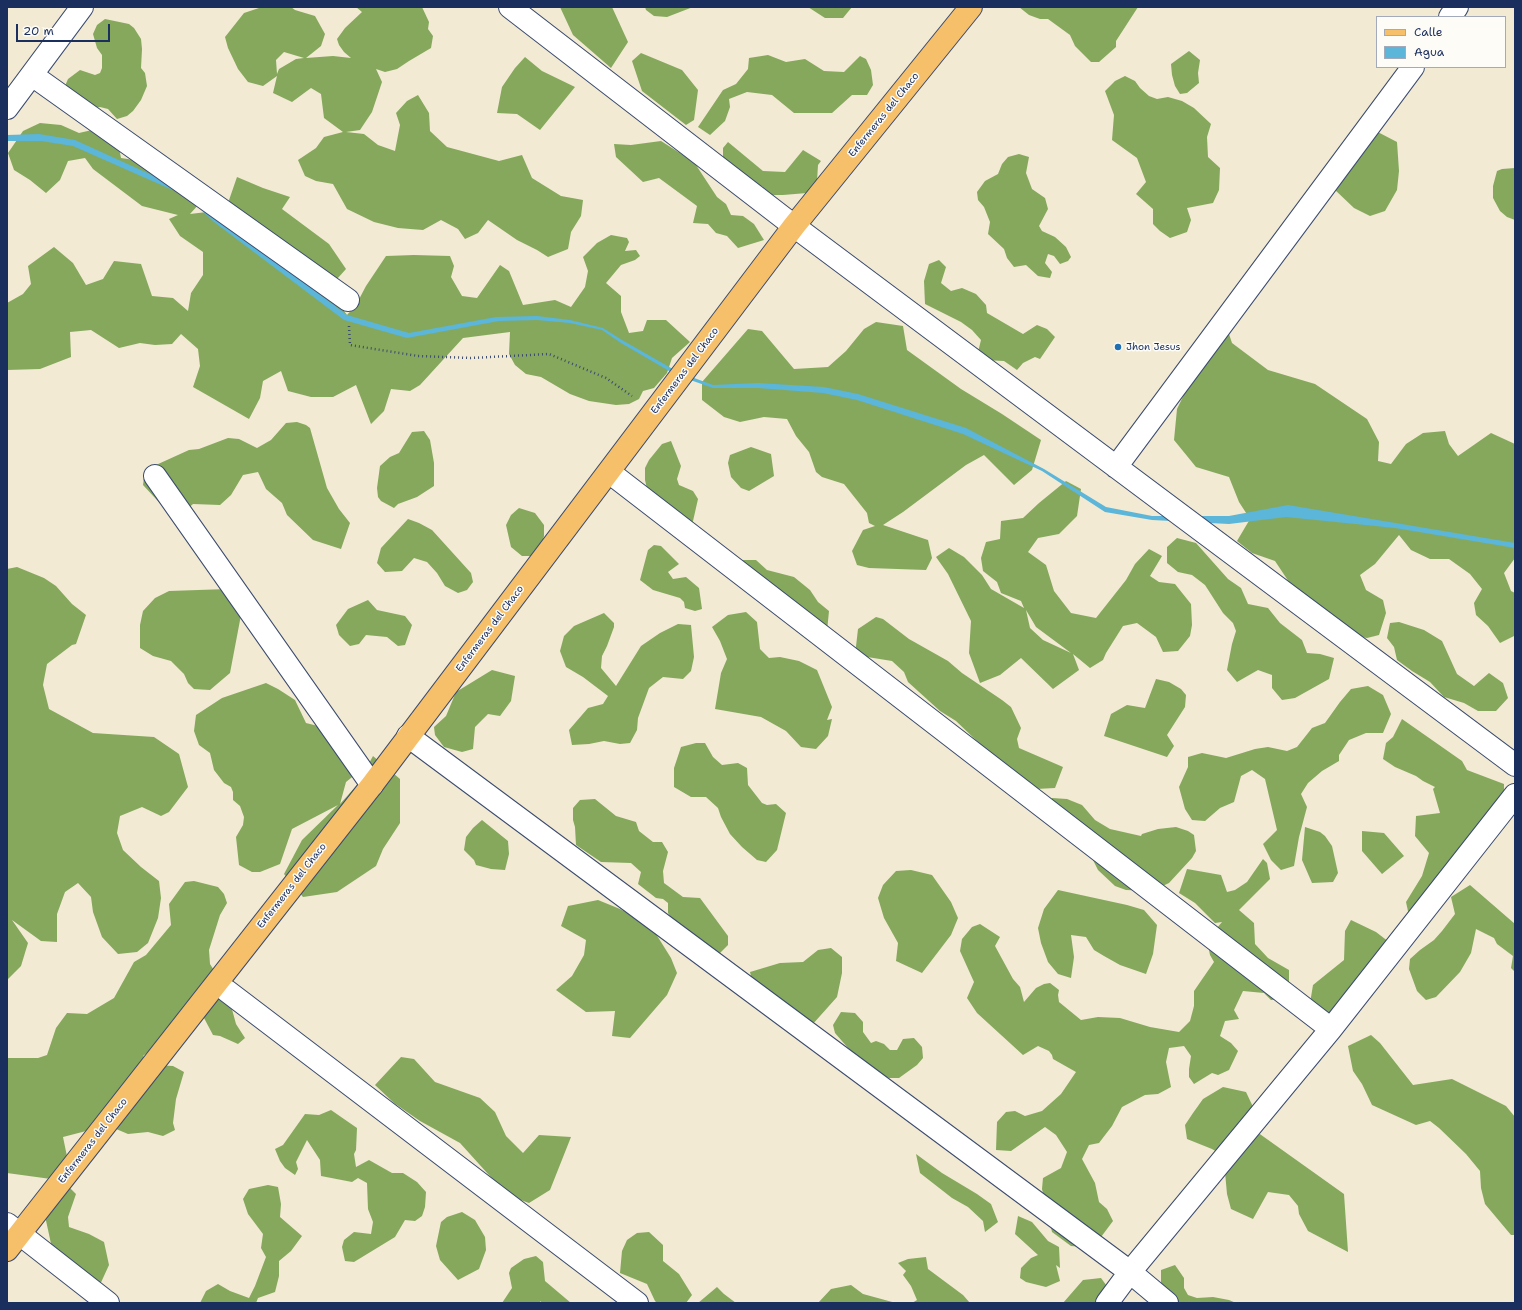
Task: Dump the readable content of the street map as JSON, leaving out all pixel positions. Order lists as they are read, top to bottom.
{
  "streets": {
    "main road": ["Enfermeras del Chaco"]
  },
  "places": ["Jhon Jesus"],
  "legend": ["Calle", "Agua"],
  "scale_bar": "20 m"
}
